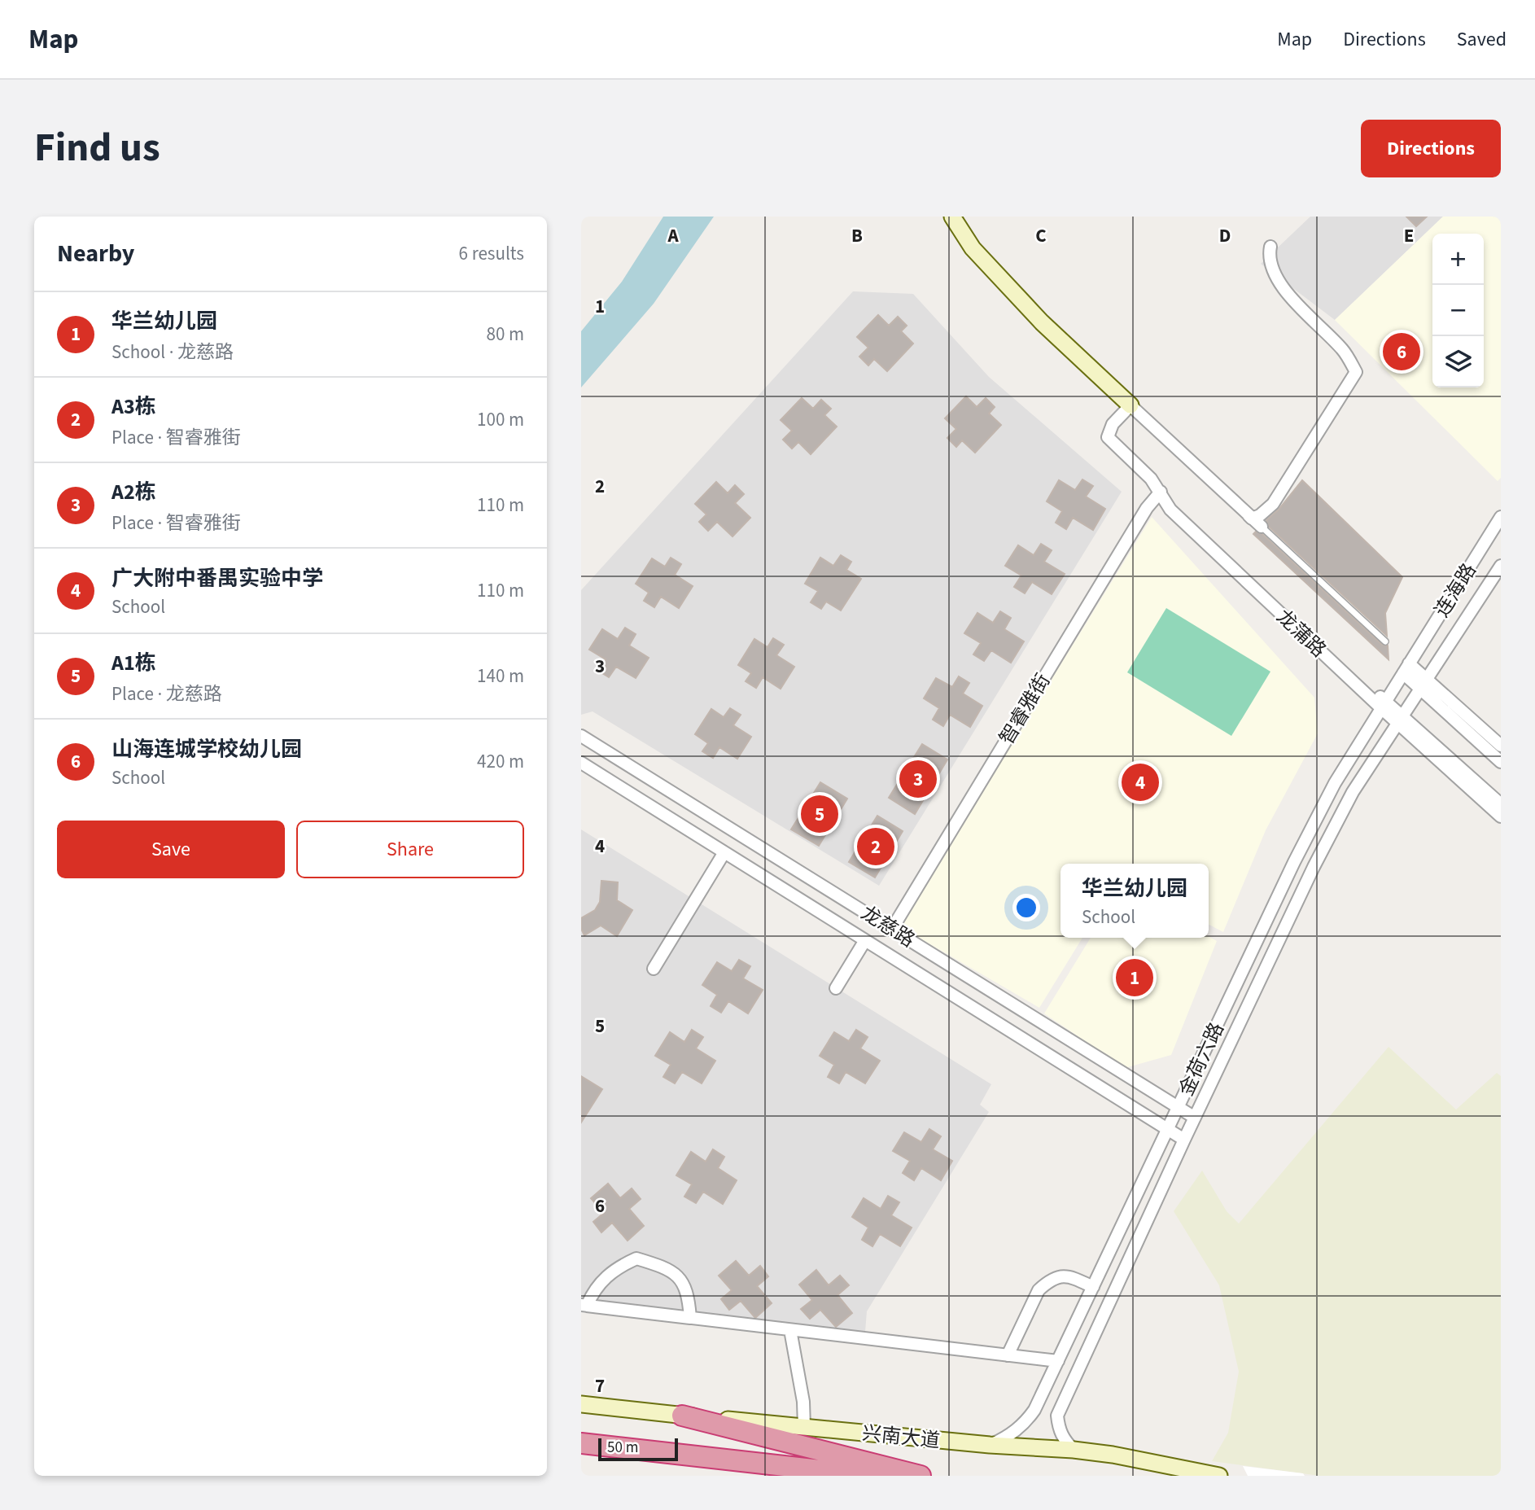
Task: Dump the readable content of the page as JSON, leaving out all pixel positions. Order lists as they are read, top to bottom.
{
  "streets": {
    "main road": ["兴南大道"],
    "street": [
      "连海路",
      "龙蒲路",
      "智睿雅街",
      "龙慈路",
      "金荷六路"
    ]
  },
  "crossings": [
    ["连海路", "金荷六路"],
    ["龙蒲路", "智睿雅街"],
    ["龙蒲路", "金荷六路"],
    ["智睿雅街", "龙慈路"],
    ["龙慈路", "金荷六路"],
    ["金荷六路", "兴南大道"]
  ],
  "scale_bar": "50 m",
  "page": {
    "header": "Map",
    "nav": ["Map", "Directions", "Saved"],
    "title": "Find us",
    "buttons": [
      "Directions",
      ["Save", "Share"]
    ],
    "heading": ["Nearby", "6 results"],
    "map_buttons": ["+", "−"],
    "list": [
      {
        "mark": "1",
        "name": "华兰幼儿园",
        "note": "School · 龙慈路",
        "value": "80 m"
      },
      {
        "mark": "2",
        "name": "A3栋",
        "note": "Place · 智睿雅街",
        "value": "100 m"
      },
      {
        "mark": "3",
        "name": "A2栋",
        "note": "Place · 智睿雅街",
        "value": "110 m"
      },
      {
        "mark": "4",
        "name": "广大附中番禺实验中学",
        "note": "School",
        "value": "110 m"
      },
      {
        "mark": "5",
        "name": "A1栋",
        "note": "Place · 龙慈路",
        "value": "140 m"
      },
      {
        "mark": "6",
        "name": "山海连城学校幼儿园",
        "note": "School",
        "value": "420 m"
      }
    ],
    "pins": [
      "6",
      "3",
      "4",
      "5",
      "2",
      "1"
    ],
    "popup": ["华兰幼儿园", "School"],
    "scale": "50 m"
  },
  "grid": {
    "columns": [
      "A",
      "B",
      "C",
      "D",
      "E"
    ],
    "rows": [
      "1",
      "2",
      "3",
      "4",
      "5",
      "6",
      "7"
    ]
  }
}
